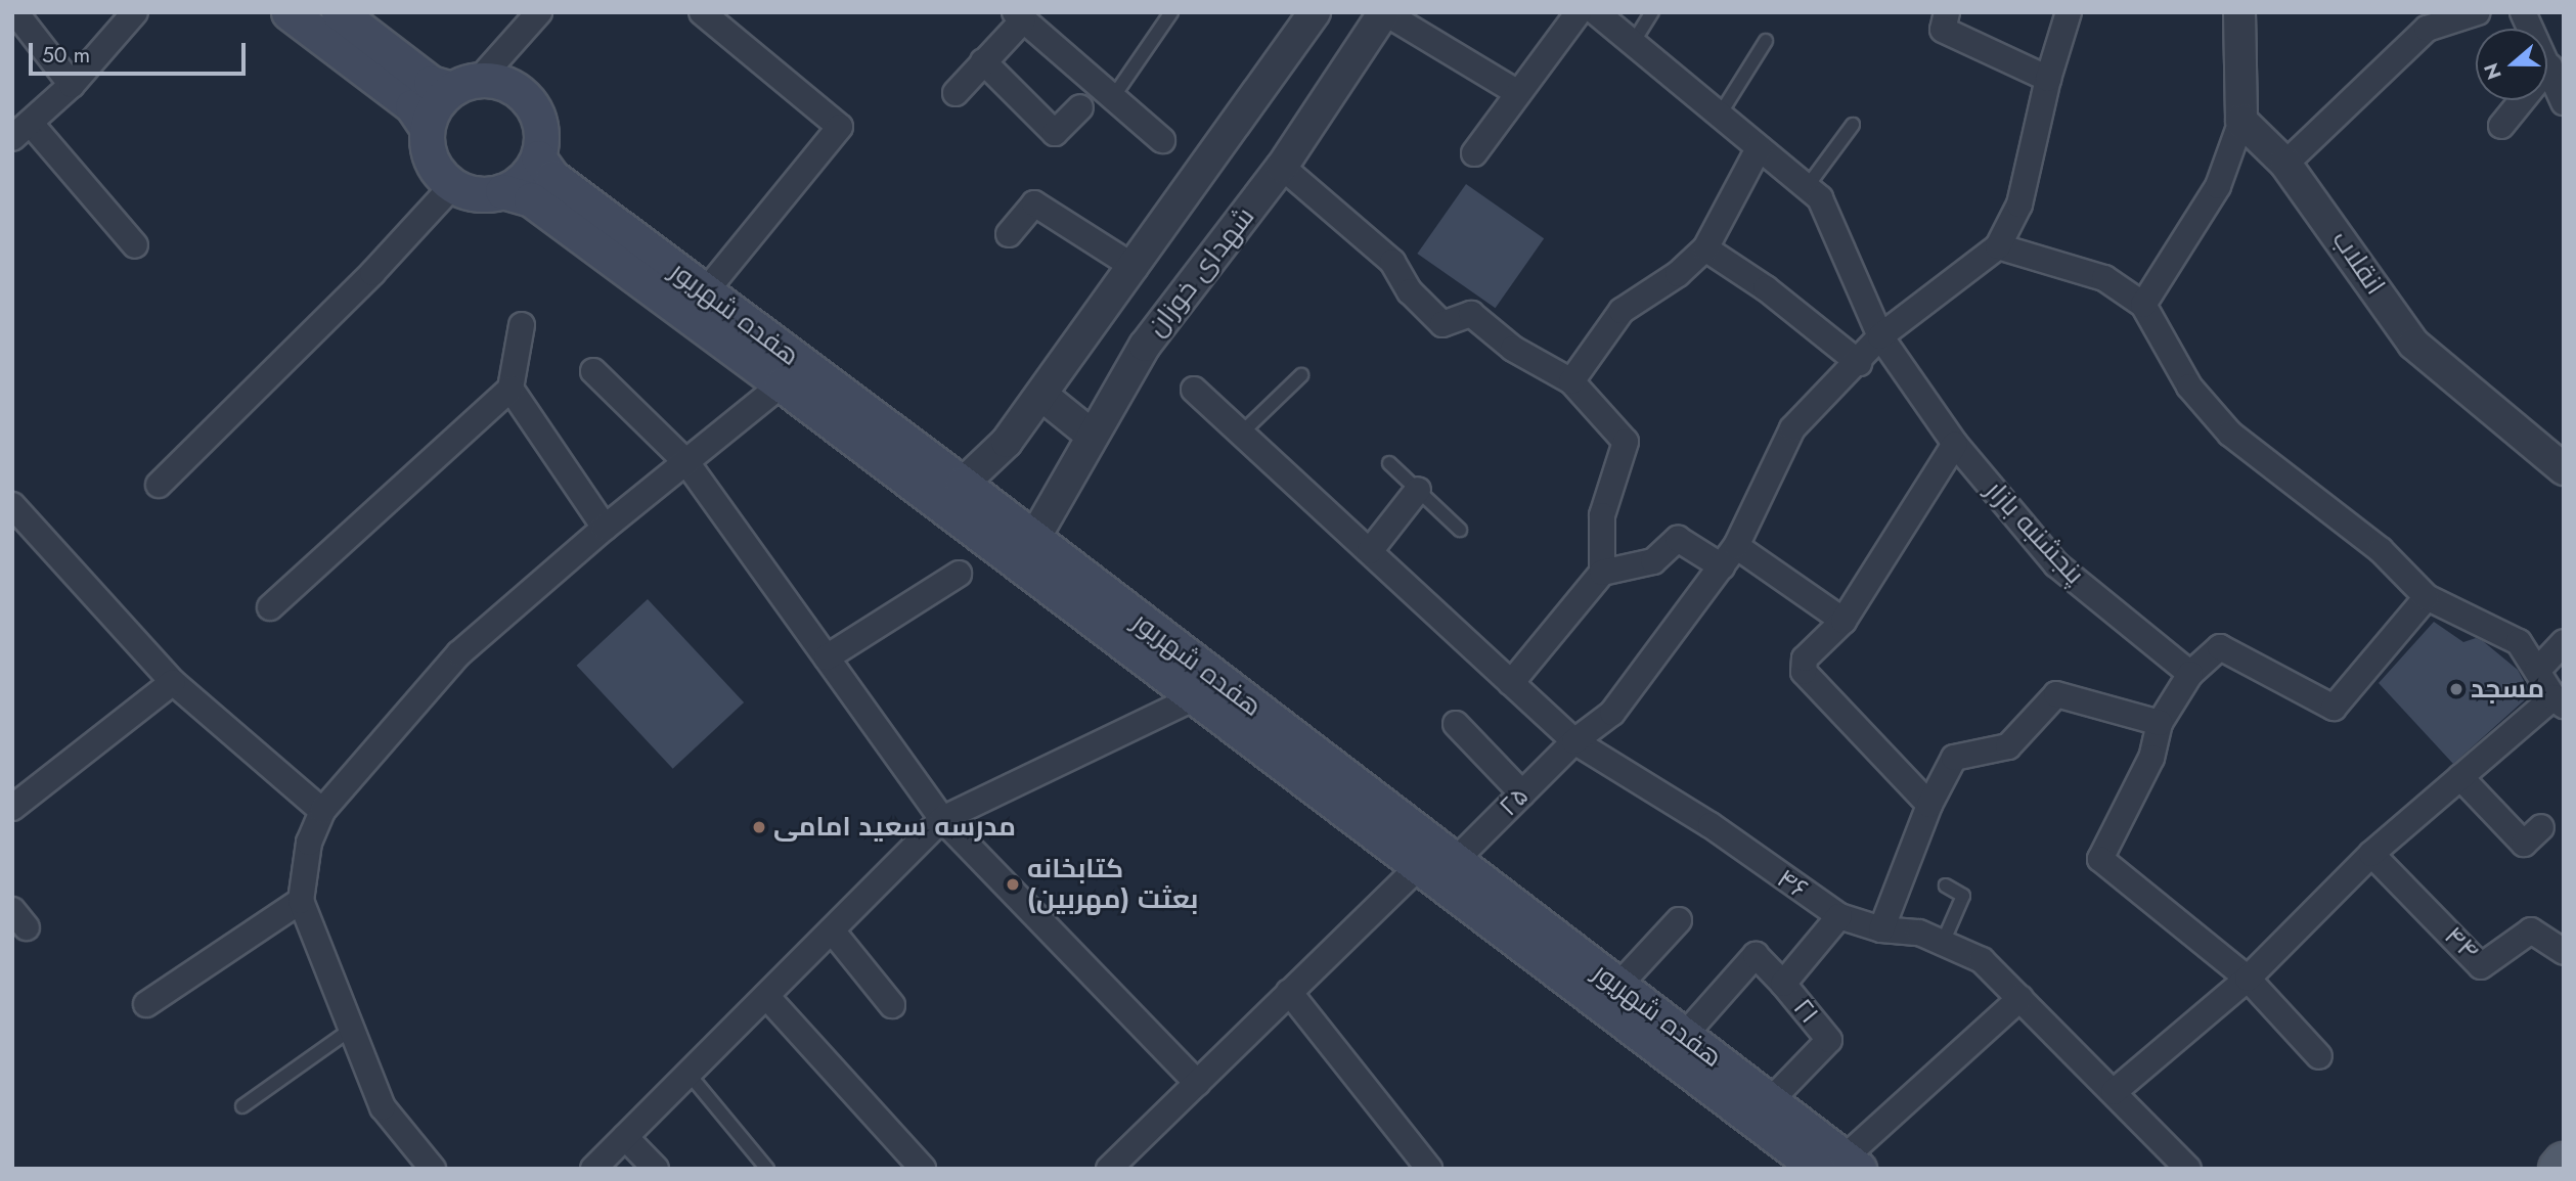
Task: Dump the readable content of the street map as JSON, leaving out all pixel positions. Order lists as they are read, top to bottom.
{
  "streets": {
    "main road": ["هفده شهریور"],
    "street": [
      "انقلاب",
      "شهدای خوزان",
      "پنجشنبه بازار",
      "۲۵",
      "۴۶",
      "۴۴",
      "۲۱"
    ]
  },
  "crossings": [
    ["شهدای خوزان", "هفده شهریور"],
    ["هفده شهریور", "۲۵"],
    ["هفده شهریور", "۲۱"],
    ["پنجشنبه بازار", "۲۵"],
    ["۲۵", "۴۶"],
    ["۴۶", "۲۱"]
  ],
  "places": ["مسجد", "مدرسه سعید امامی", "کتابخانه بعثت (مهربین)"],
  "scale_bar": "50 m",
  "north": "left"
}
